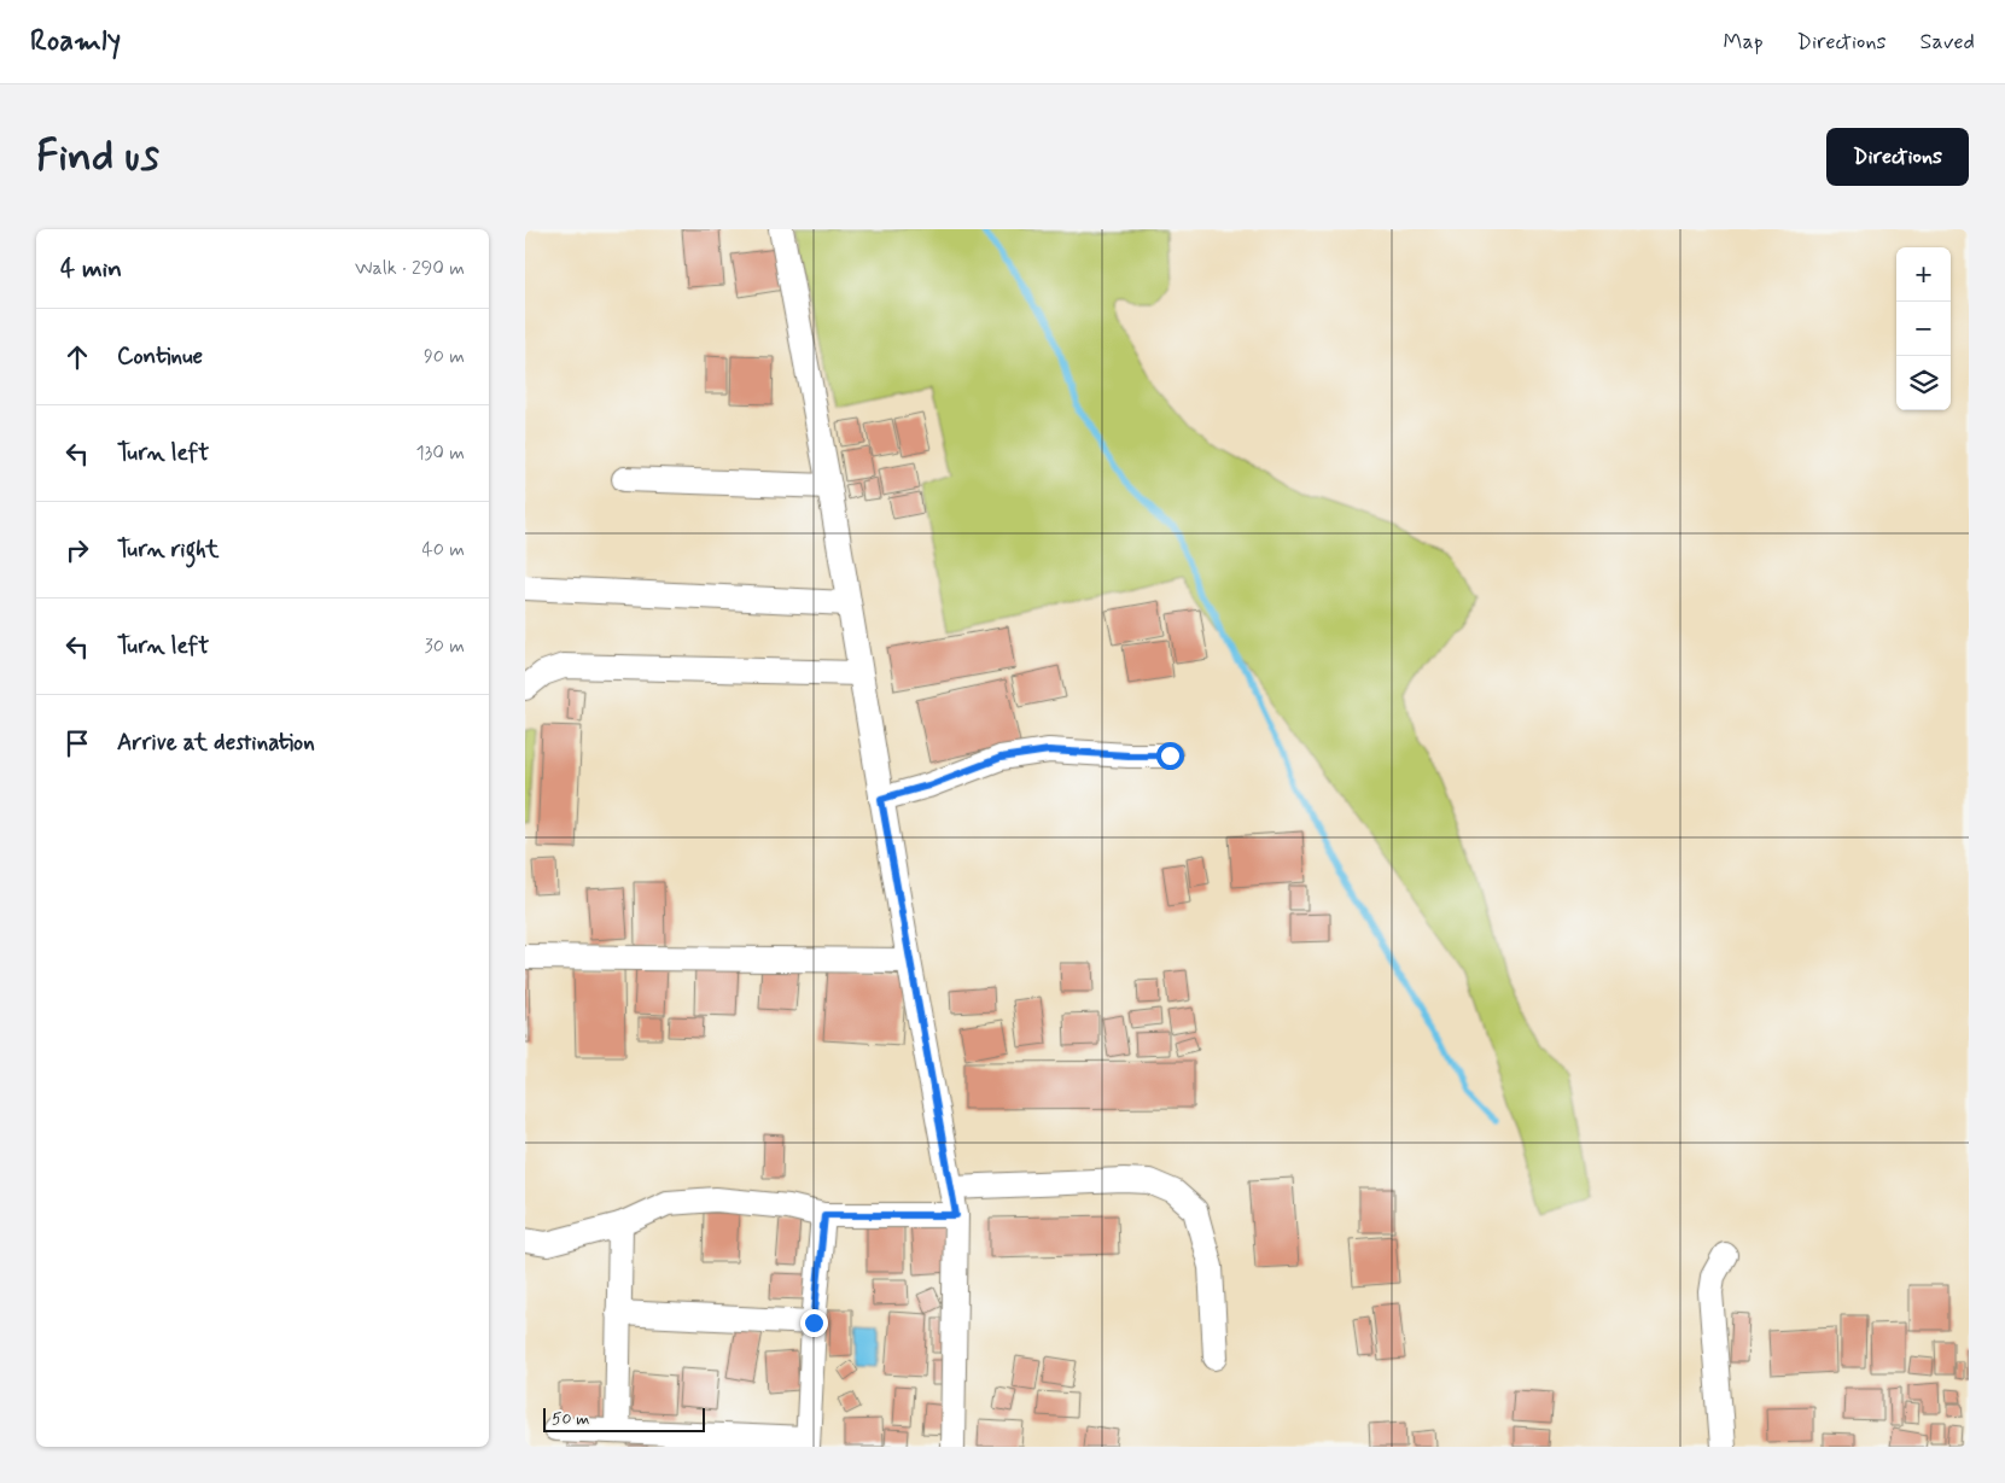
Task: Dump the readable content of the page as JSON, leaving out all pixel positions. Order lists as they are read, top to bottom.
{
  "scale_bar": "50 m",
  "page": {
    "header": "Roamly",
    "nav": ["Map", "Directions", "Saved"],
    "buttons": "Directions",
    "title": "Find us",
    "heading": ["4 min", "Walk · 290 m"],
    "map_buttons": ["+", "−"],
    "list": [
      ["Continue", "90 m"],
      ["Turn left", "130 m"],
      ["Turn right", "40 m"],
      ["Turn left", "30 m"],
      "Arrive at destination"
    ],
    "scale": "50 m"
  }
}
